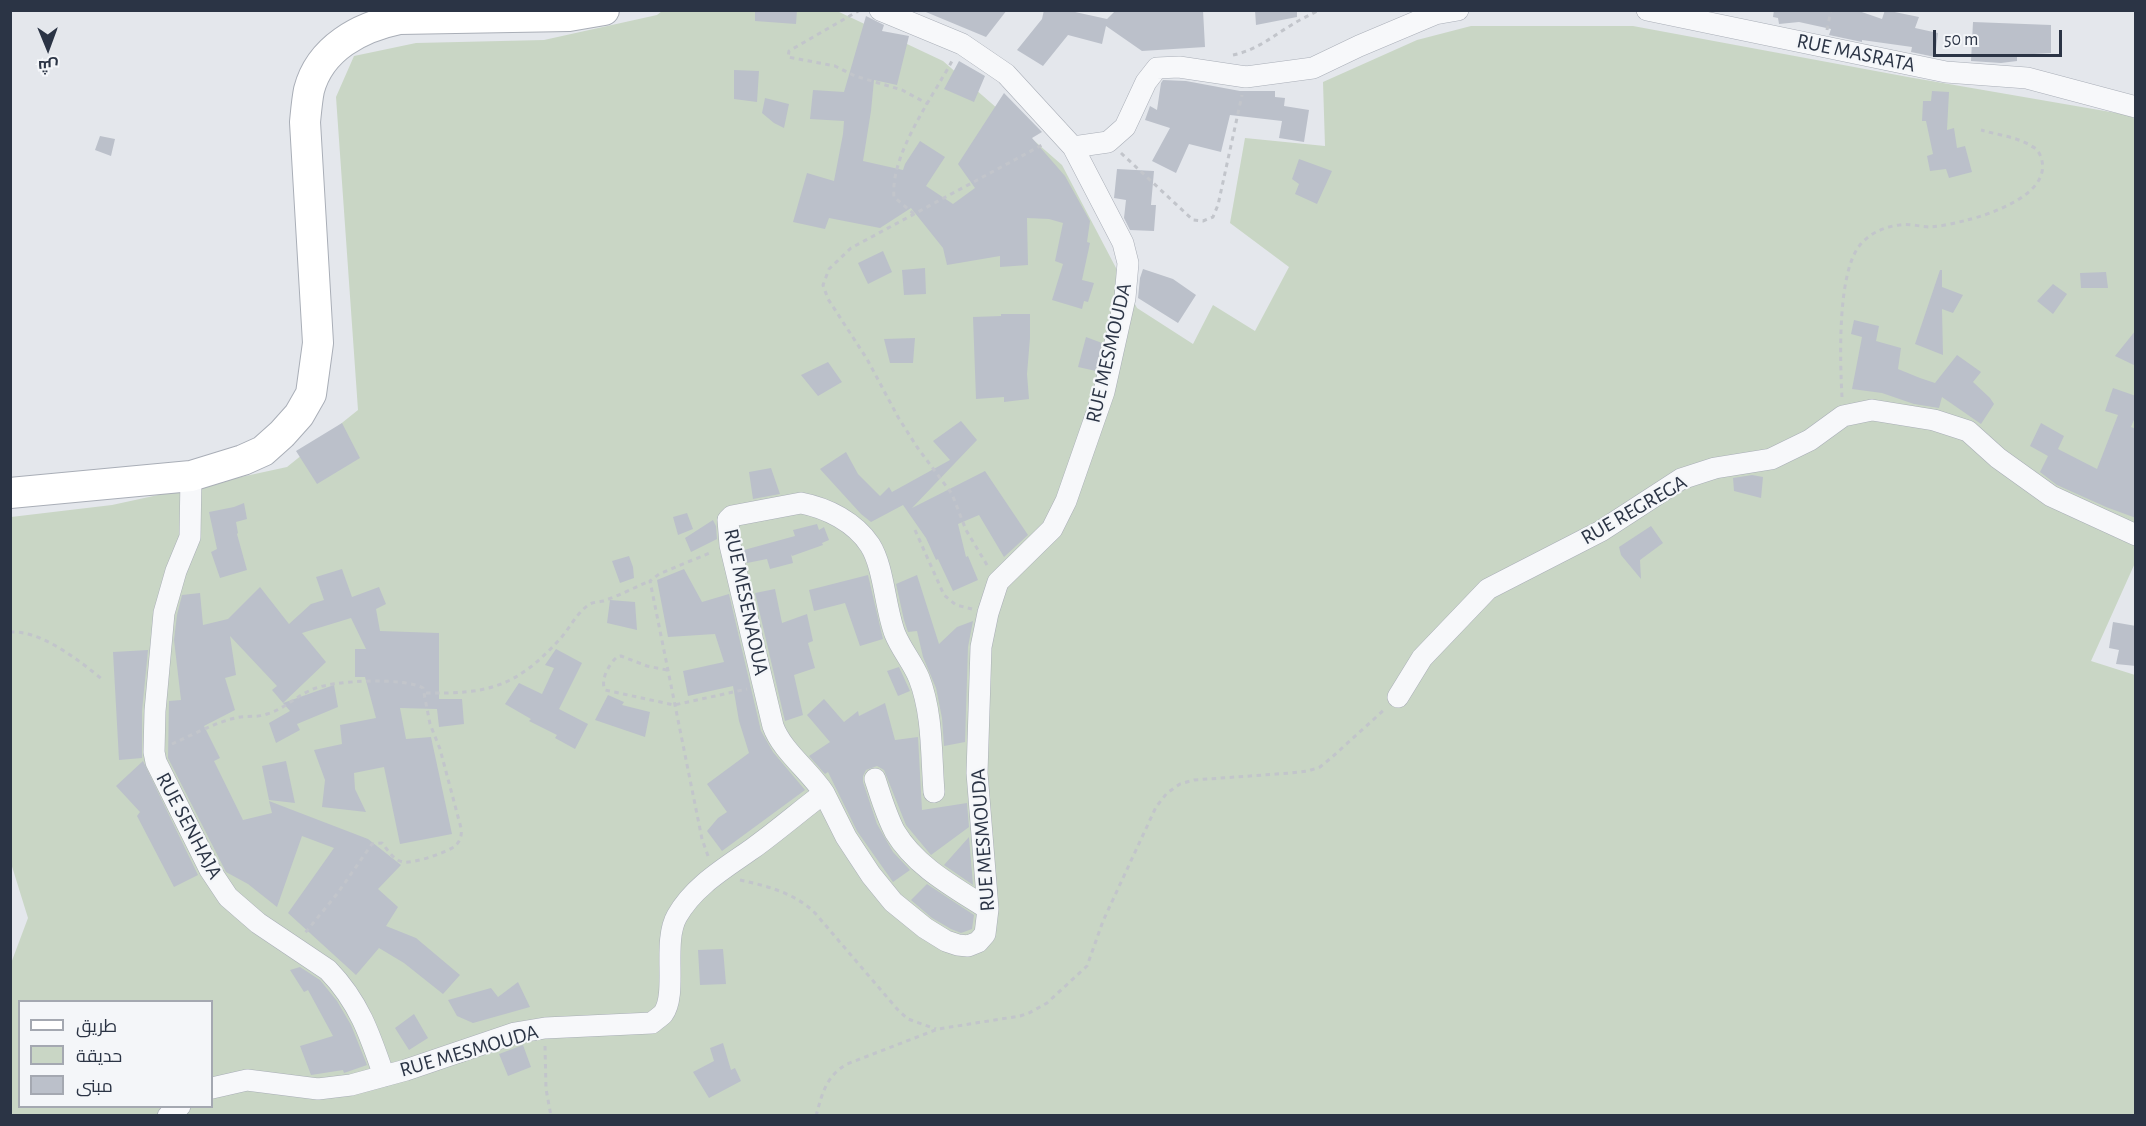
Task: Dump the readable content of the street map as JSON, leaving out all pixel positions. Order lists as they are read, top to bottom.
{
  "streets": {
    "street": [
      "RUE MASRATA",
      "RUE MESMOUDA",
      "RUE REGREGA",
      "RUE MESENAOUA",
      "RUE SENHAJA"
    ]
  },
  "crossings": [
    ["RUE MESMOUDA", "RUE MESENAOUA"],
    ["RUE MESMOUDA", "RUE SENHAJA"]
  ],
  "legend": ["طريق", "حديقة", "مبنى"],
  "scale_bar": "50 m",
  "north": "bottom"
}
